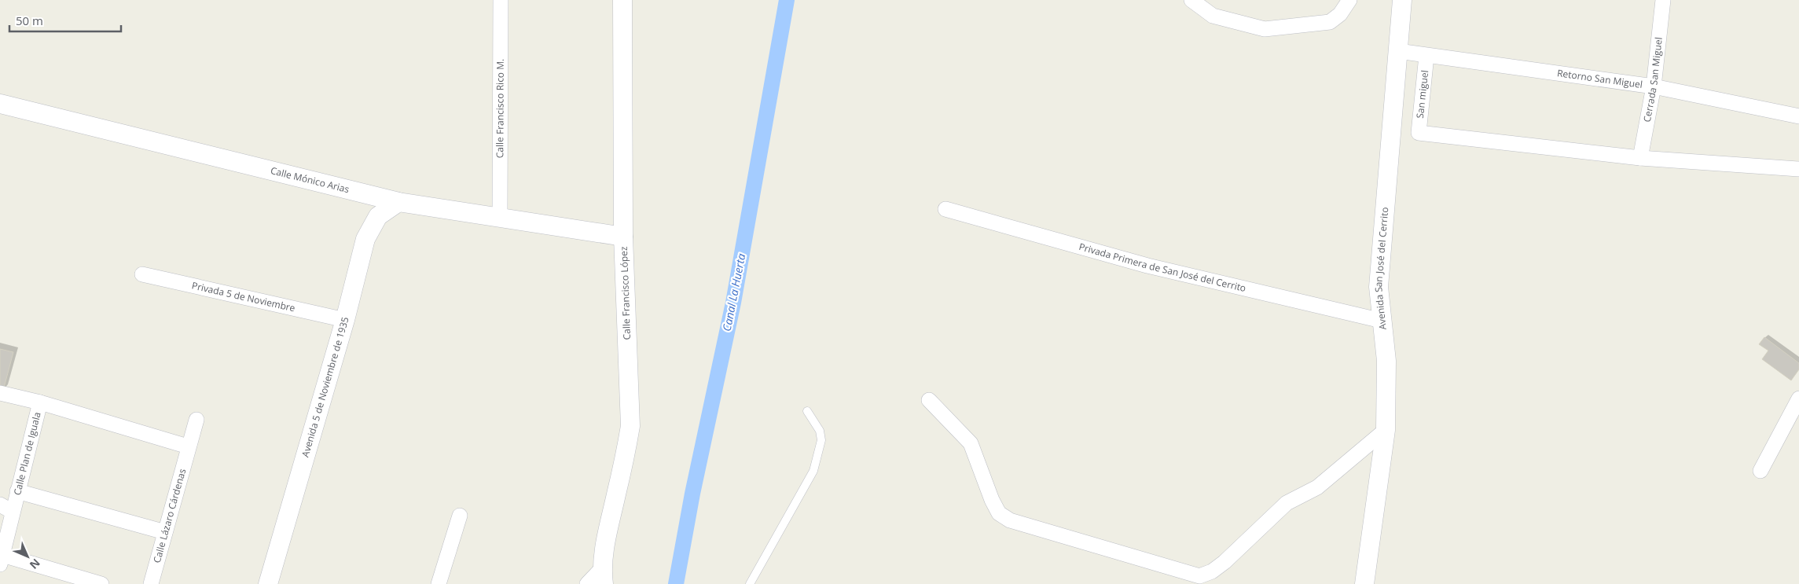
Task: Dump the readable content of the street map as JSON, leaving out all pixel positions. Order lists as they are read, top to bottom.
{
  "streets": {
    "street": [
      "Retorno San Miguel",
      "Cerrada San Miguel",
      "San miguel",
      "Calle Francisco Rico M.",
      "Calle Mónico Arias",
      "Privada Primera de San José del Cerrito",
      "Avenida San José del Cerrito",
      "Calle Francisco López",
      "Privada 5 de Noviembre",
      "Avenida 5 de Noviembre de 1935",
      "Calle Plan de Iguala",
      "Calle Lázaro Cárdenas"
    ]
  },
  "crossings": [
    ["Retorno San Miguel", "Cerrada San Miguel"],
    ["Retorno San Miguel", "San miguel"],
    ["Retorno San Miguel", "Avenida San José del Cerrito"],
    ["Cerrada San Miguel", "San miguel"],
    ["Calle Francisco Rico M.", "Calle Mónico Arias"],
    ["Calle Mónico Arias", "Calle Francisco López"],
    ["Calle Mónico Arias", "Avenida 5 de Noviembre de 1935"],
    ["Privada Primera de San José del Cerrito", "Avenida San José del Cerrito"],
    ["Privada 5 de Noviembre", "Avenida 5 de Noviembre de 1935"],
    ["Calle Plan de Iguala", "Calle Lázaro Cárdenas"]
  ],
  "water": ["Canal La Huerta"],
  "scale_bar": "50 m",
  "north": "bottom right"
}
